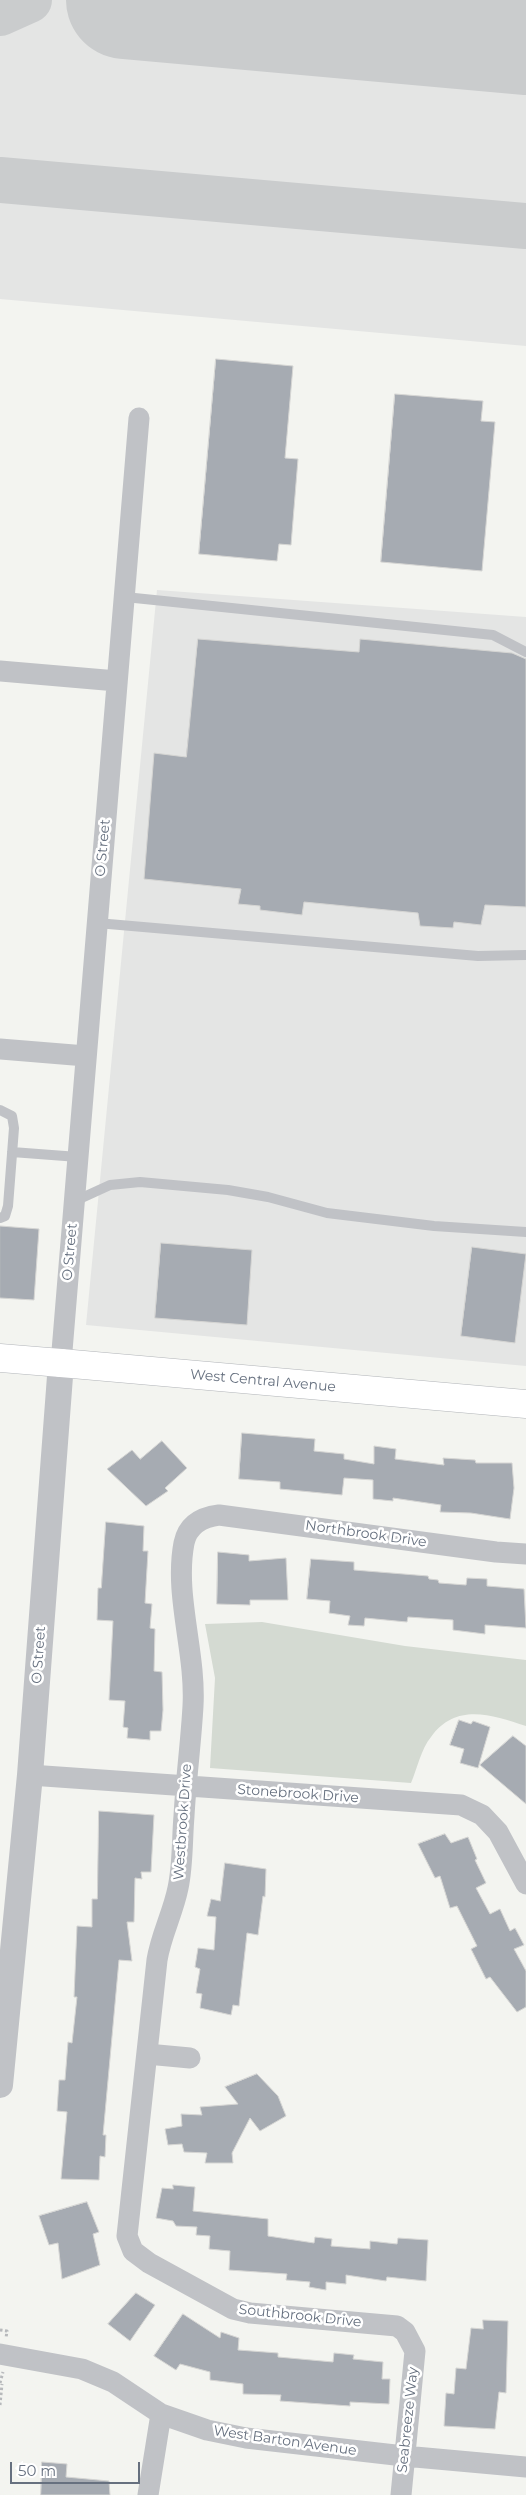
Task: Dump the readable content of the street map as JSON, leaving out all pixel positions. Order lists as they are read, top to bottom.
{
  "streets": {
    "main road": ["West Central Avenue"],
    "street": [
      "O Street",
      "Northbrook Drive",
      "Stonebrook Drive",
      "Westbrook Drive",
      "Southbrook Drive",
      "Seabreeze Way",
      "West Barton Avenue"
    ]
  },
  "crossings": [
    ["O Street", "West Central Avenue"],
    ["O Street", "Stonebrook Drive"],
    ["Northbrook Drive", "Westbrook Drive"],
    ["Stonebrook Drive", "Westbrook Drive"],
    ["Westbrook Drive", "Southbrook Drive"],
    ["Southbrook Drive", "Seabreeze Way"],
    ["Seabreeze Way", "West Barton Avenue"]
  ],
  "scale_bar": "50 m"
}
